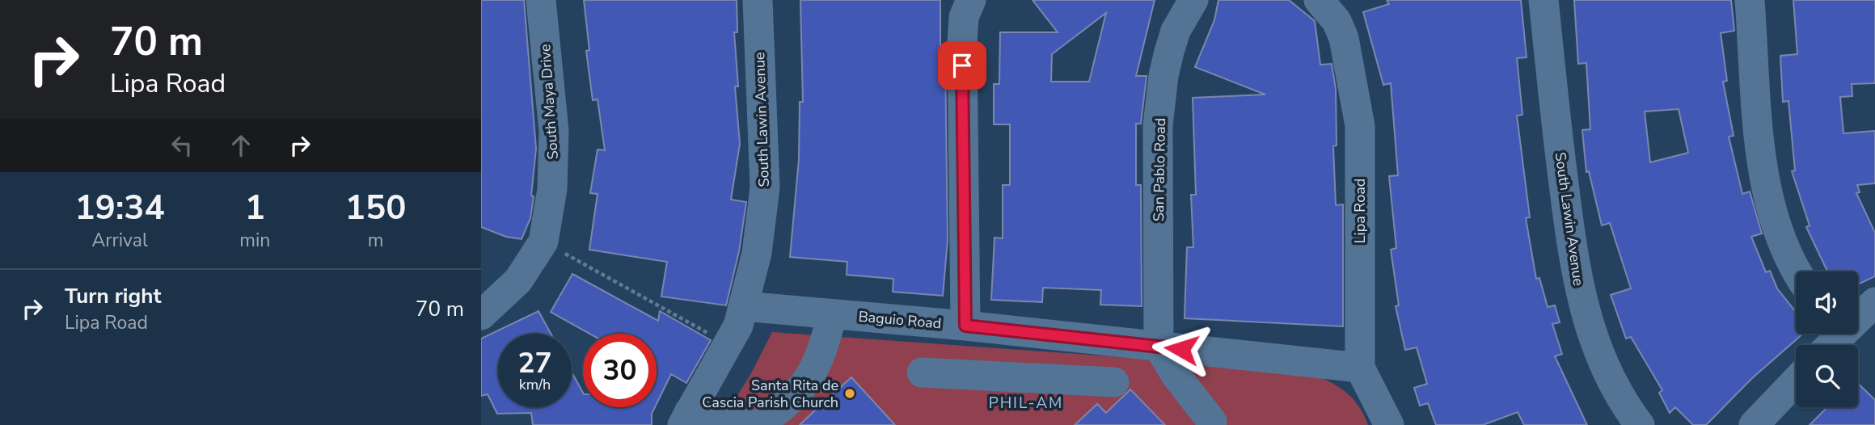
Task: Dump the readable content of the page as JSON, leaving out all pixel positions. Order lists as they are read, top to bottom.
{
  "streets": {
    "street": [
      "South Maya Drive",
      "South Lawin Avenue",
      "San Pablo Road",
      "Lipa Road",
      "Baguio Road"
    ]
  },
  "crossings": [
    ["South Lawin Avenue", "Baguio Road"],
    ["San Pablo Road", "Baguio Road"],
    ["Lipa Road", "Baguio Road"]
  ],
  "districts": ["PHIL-AM"],
  "places": ["Santa Rita de Cascia Parish Church"],
  "page": {
    "turn": ["70 m", "Lipa Road"],
    "eta": [
      "19:34",
      "Arrival",
      "1",
      "min",
      "150",
      "m"
    ],
    "list": [
      {
        "name": "Turn right",
        "note": "Lipa Road",
        "value": "70 m"
      }
    ],
    "speed": "27 km/h",
    "limit": "30"
  }
}
